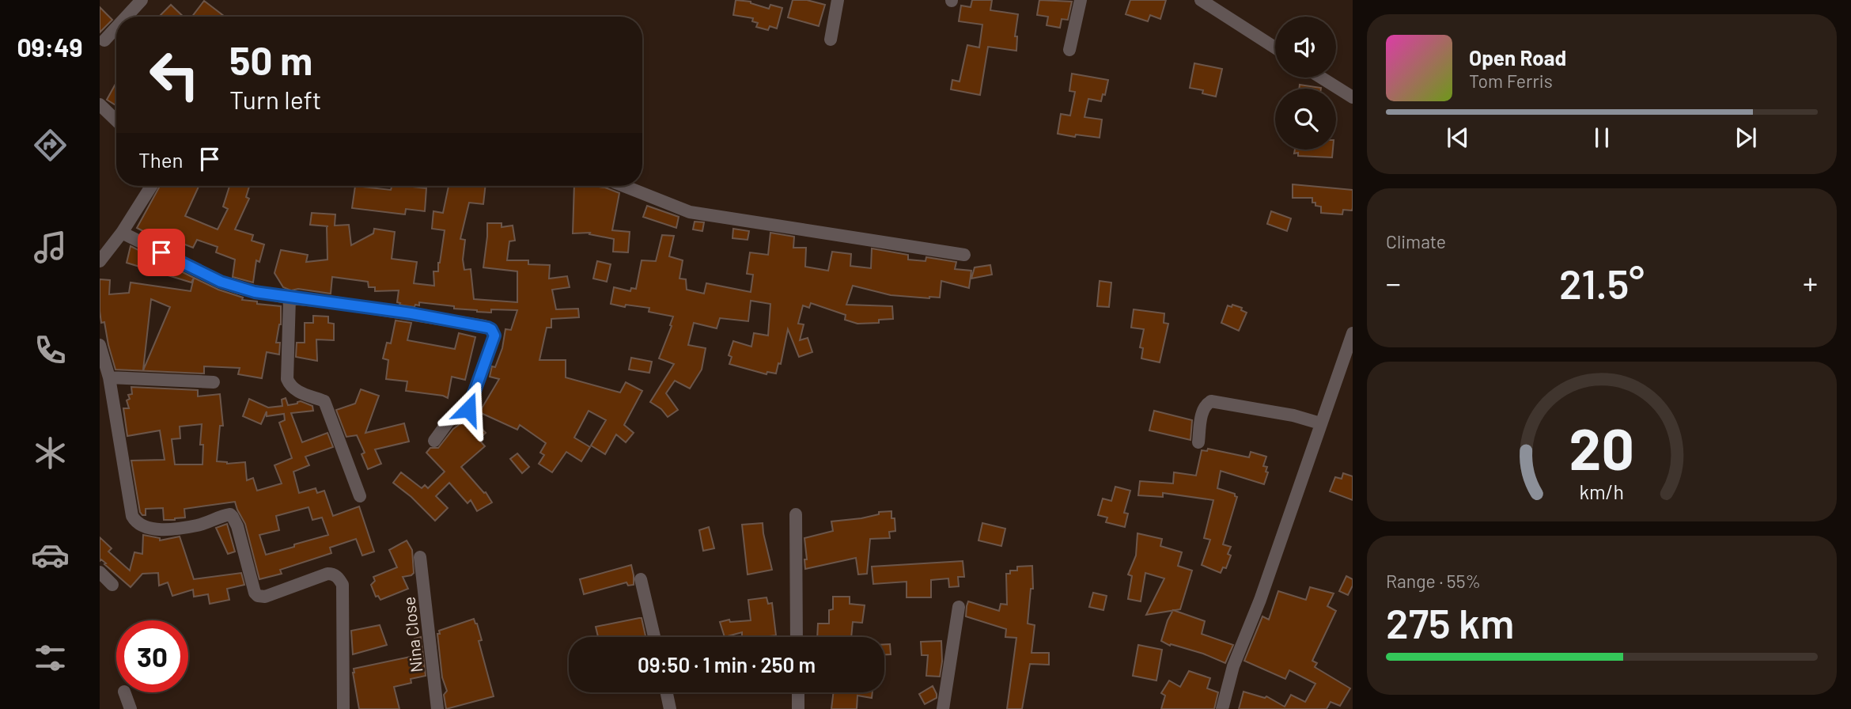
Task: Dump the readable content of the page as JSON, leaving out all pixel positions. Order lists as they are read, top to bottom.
{
  "streets": {
    "street": ["Nina Close"]
  },
  "page": {
    "tabs": "09:49",
    "turn": ["50 m", "Turn left"],
    "song": ["Open Road", "Tom Ferris"],
    "then": "Then",
    "tile": [
      "Climate",
      ["Range · 55%", "275 km"]
    ],
    "heat": ["−", "21.5°", "+"],
    "limit": "30",
    "trip": "09:50 · 1 min · 250 m",
    "gauge": ["20", "km/h"]
  }
}
